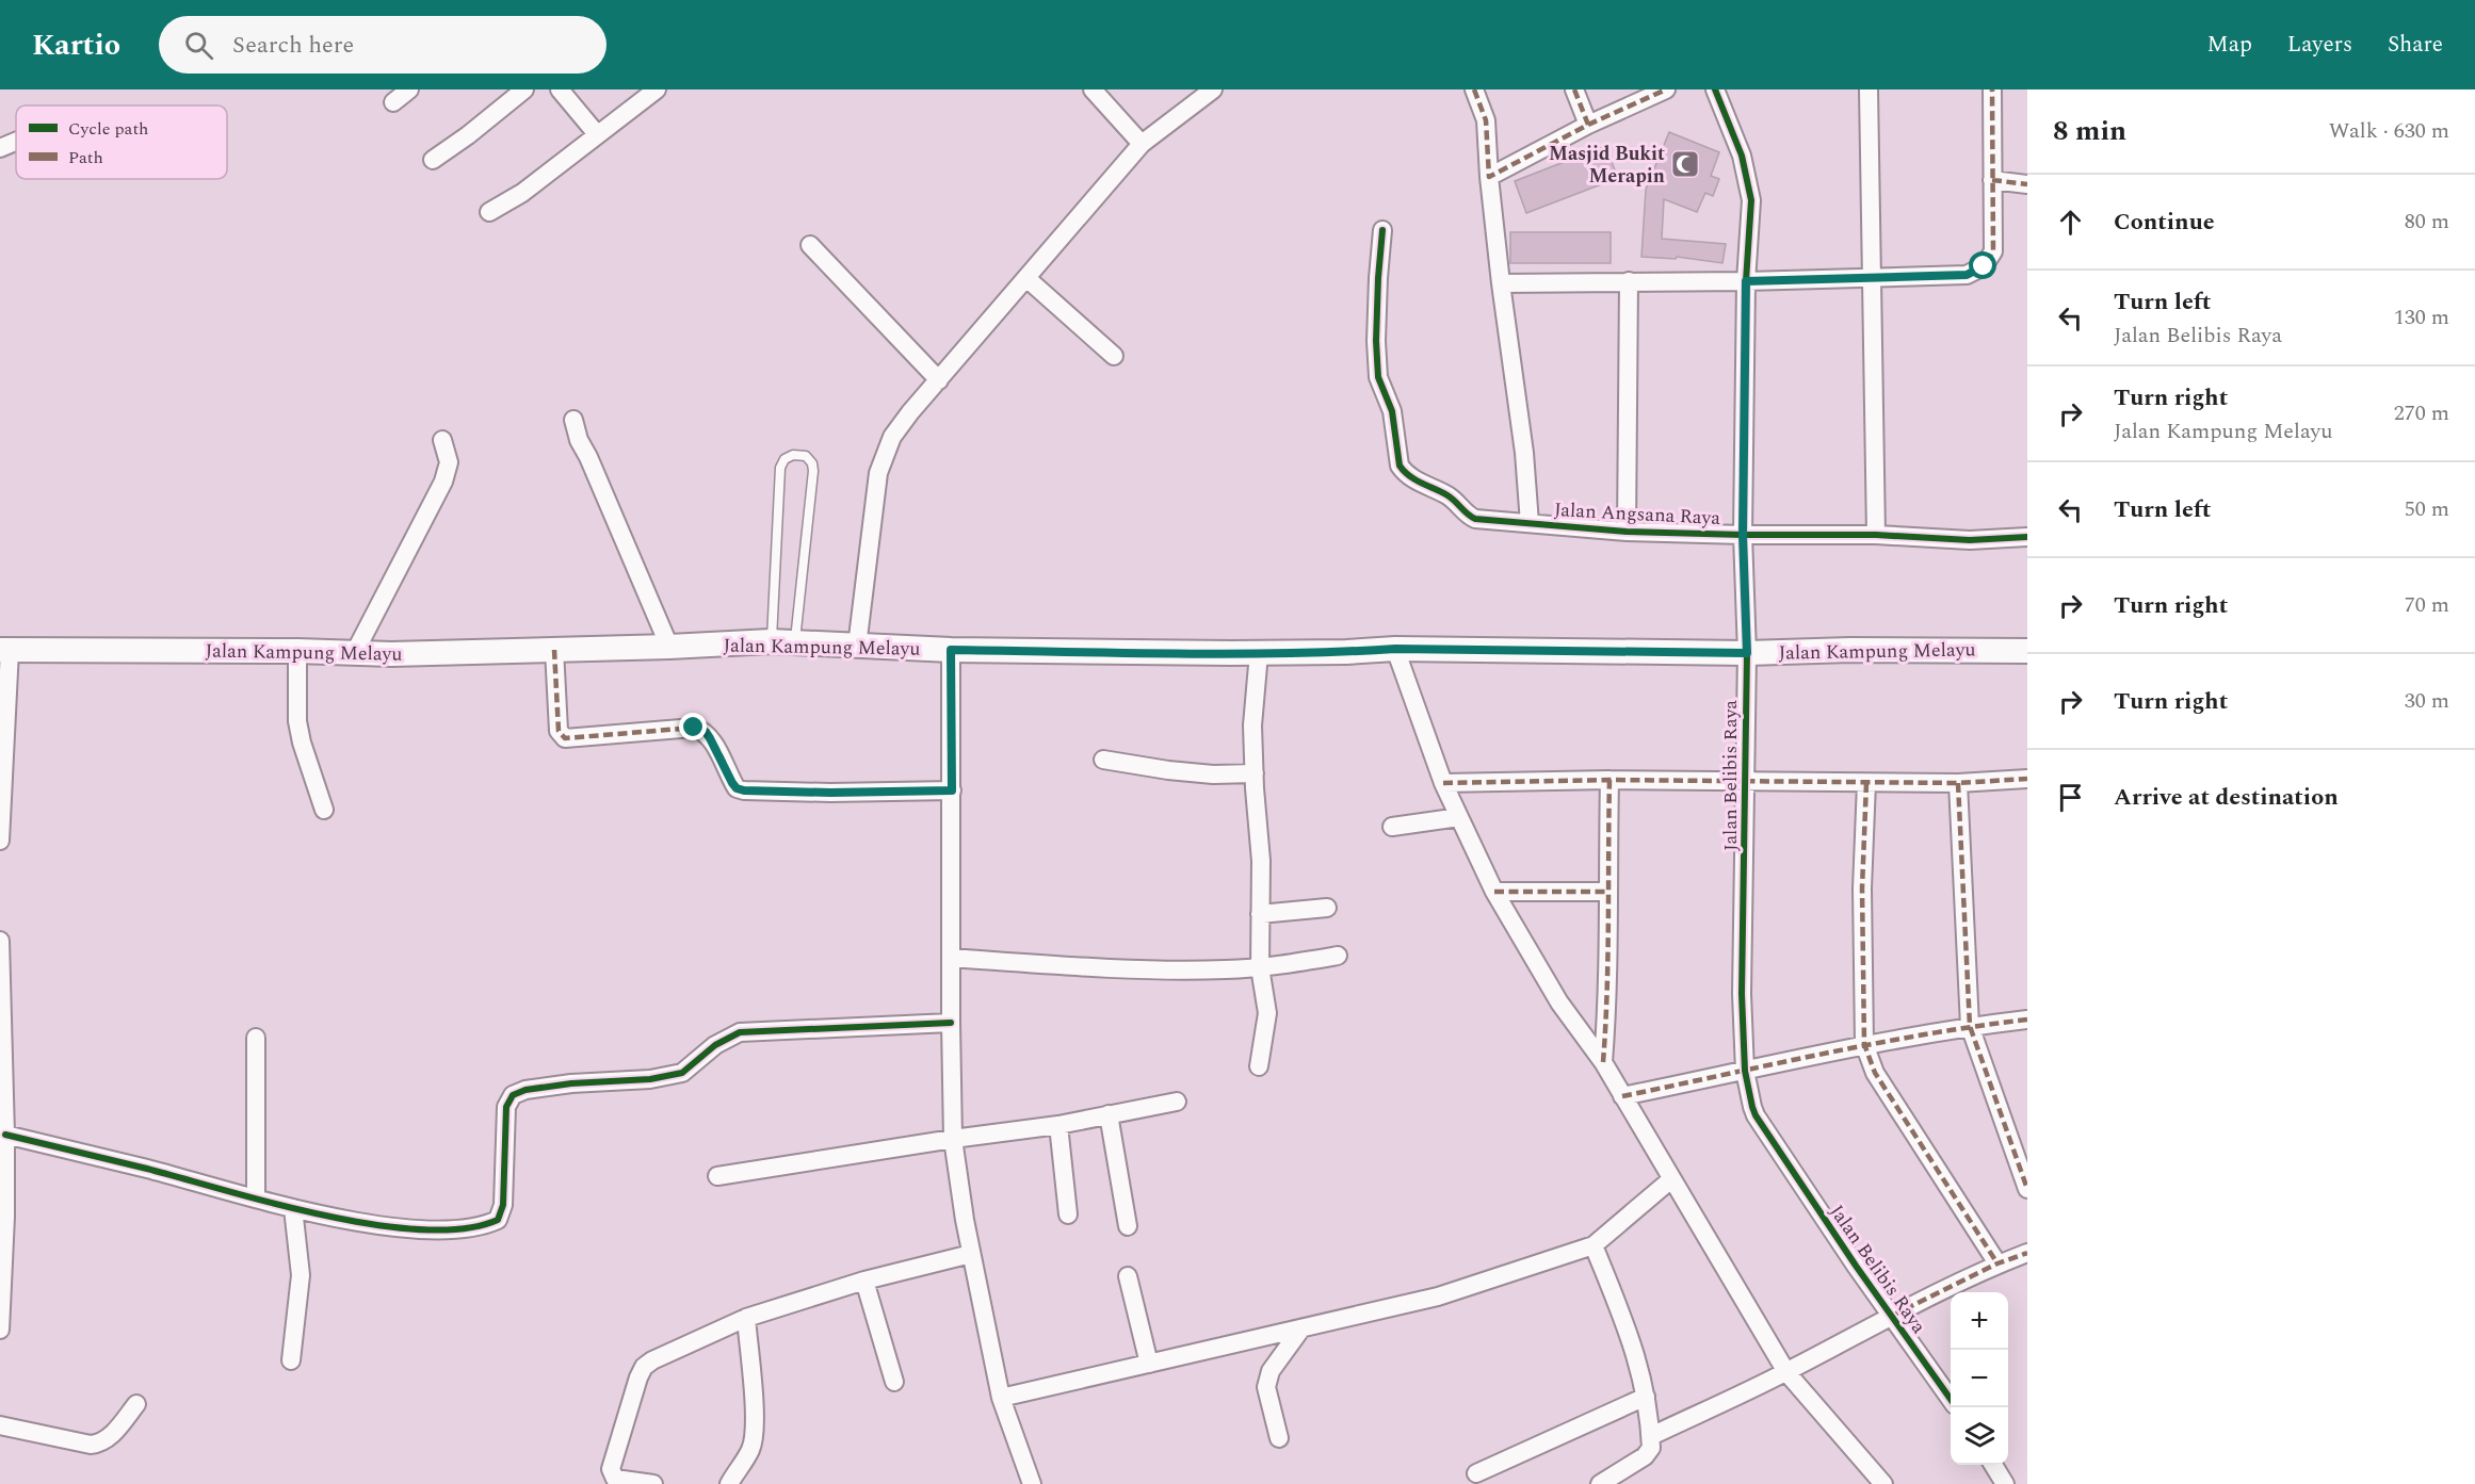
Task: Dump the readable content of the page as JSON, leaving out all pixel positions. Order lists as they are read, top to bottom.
{
  "streets": {
    "main road": ["Jalan Kampung Melayu"],
    "street": ["Jalan Angsana Raya", "Jalan Belibis Raya"]
  },
  "crossings": [
    ["Jalan Angsana Raya", "Jalan Belibis Raya"],
    ["Jalan Kampung Melayu", "Jalan Belibis Raya"]
  ],
  "places": {
    "mosque": ["Masjid Bukit Merapin"]
  },
  "legend": ["Cycle path", "Path"],
  "page": {
    "header": "Kartio",
    "search": "Search here",
    "nav": ["Map", "Layers", "Share"],
    "heading": ["8 min", "Walk · 630 m"],
    "list": [
      ["Continue", "80 m"],
      ["Turn left", "Jalan Belibis Raya", "130 m"],
      ["Turn right", "Jalan Kampung Melayu", "270 m"],
      ["Turn left", "50 m"],
      ["Turn right", "70 m"],
      ["Turn right", "30 m"],
      "Arrive at destination"
    ],
    "map_buttons": ["+", "−"]
  }
}
